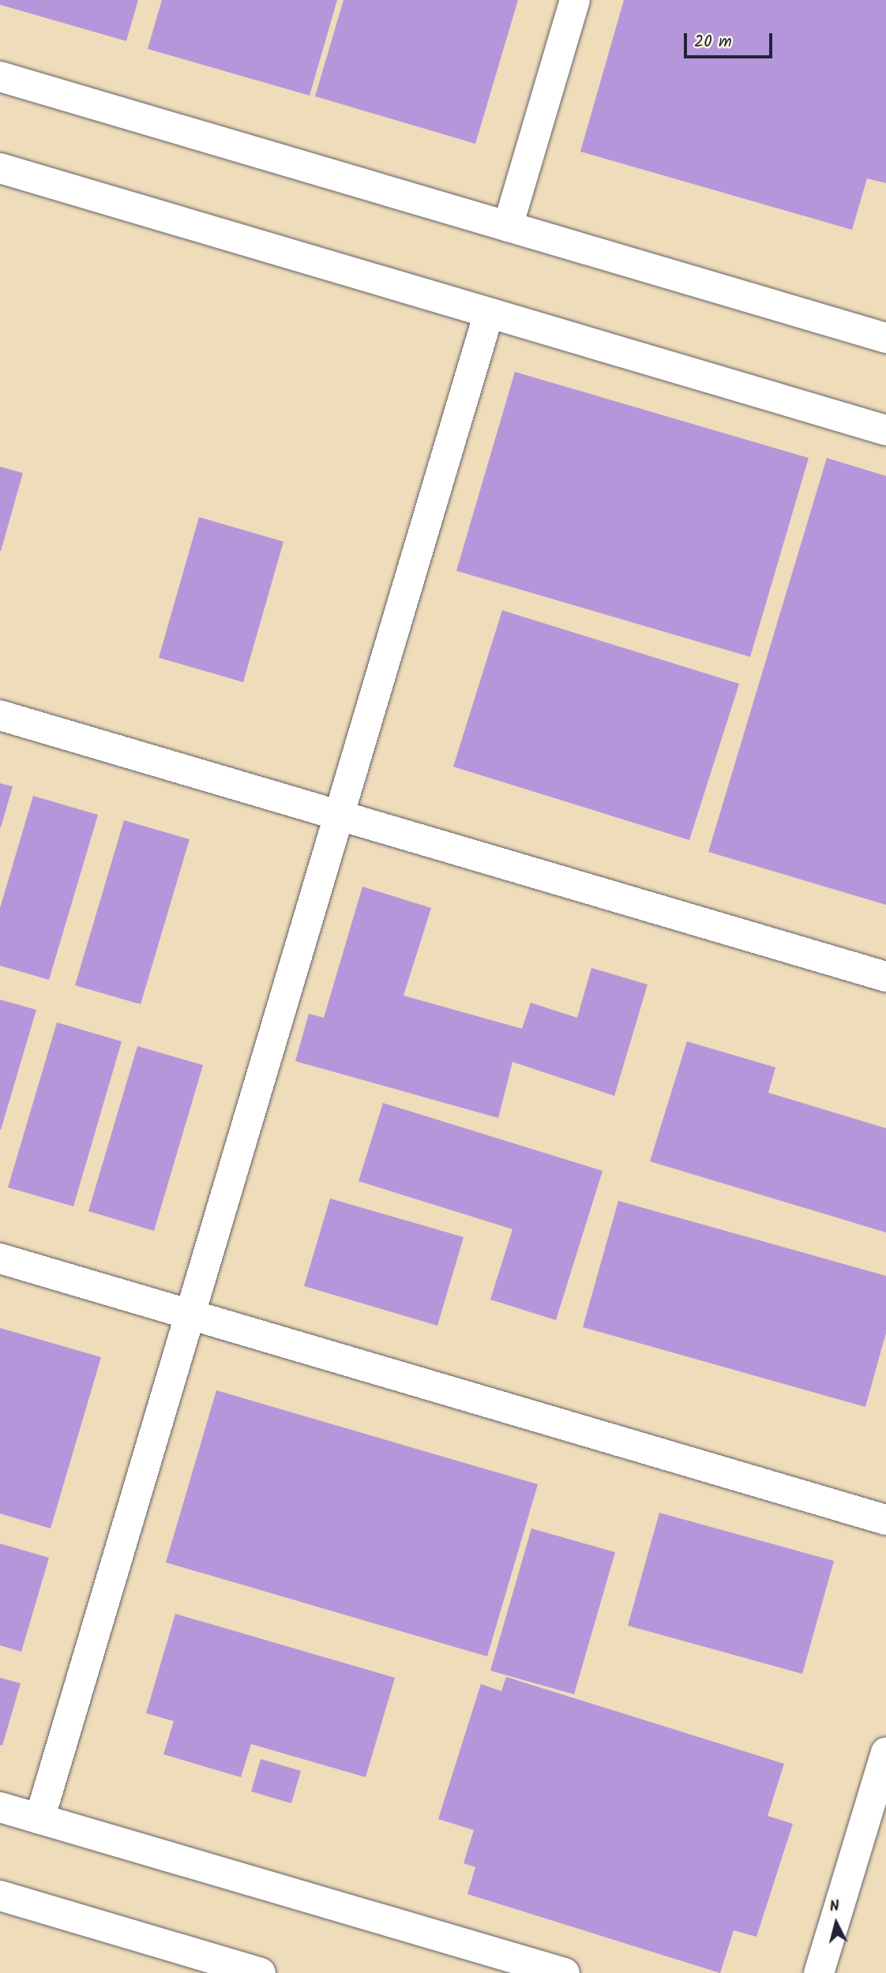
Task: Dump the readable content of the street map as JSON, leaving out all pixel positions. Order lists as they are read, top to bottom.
{
  "scale_bar": "20 m",
  "north": "top"
}
